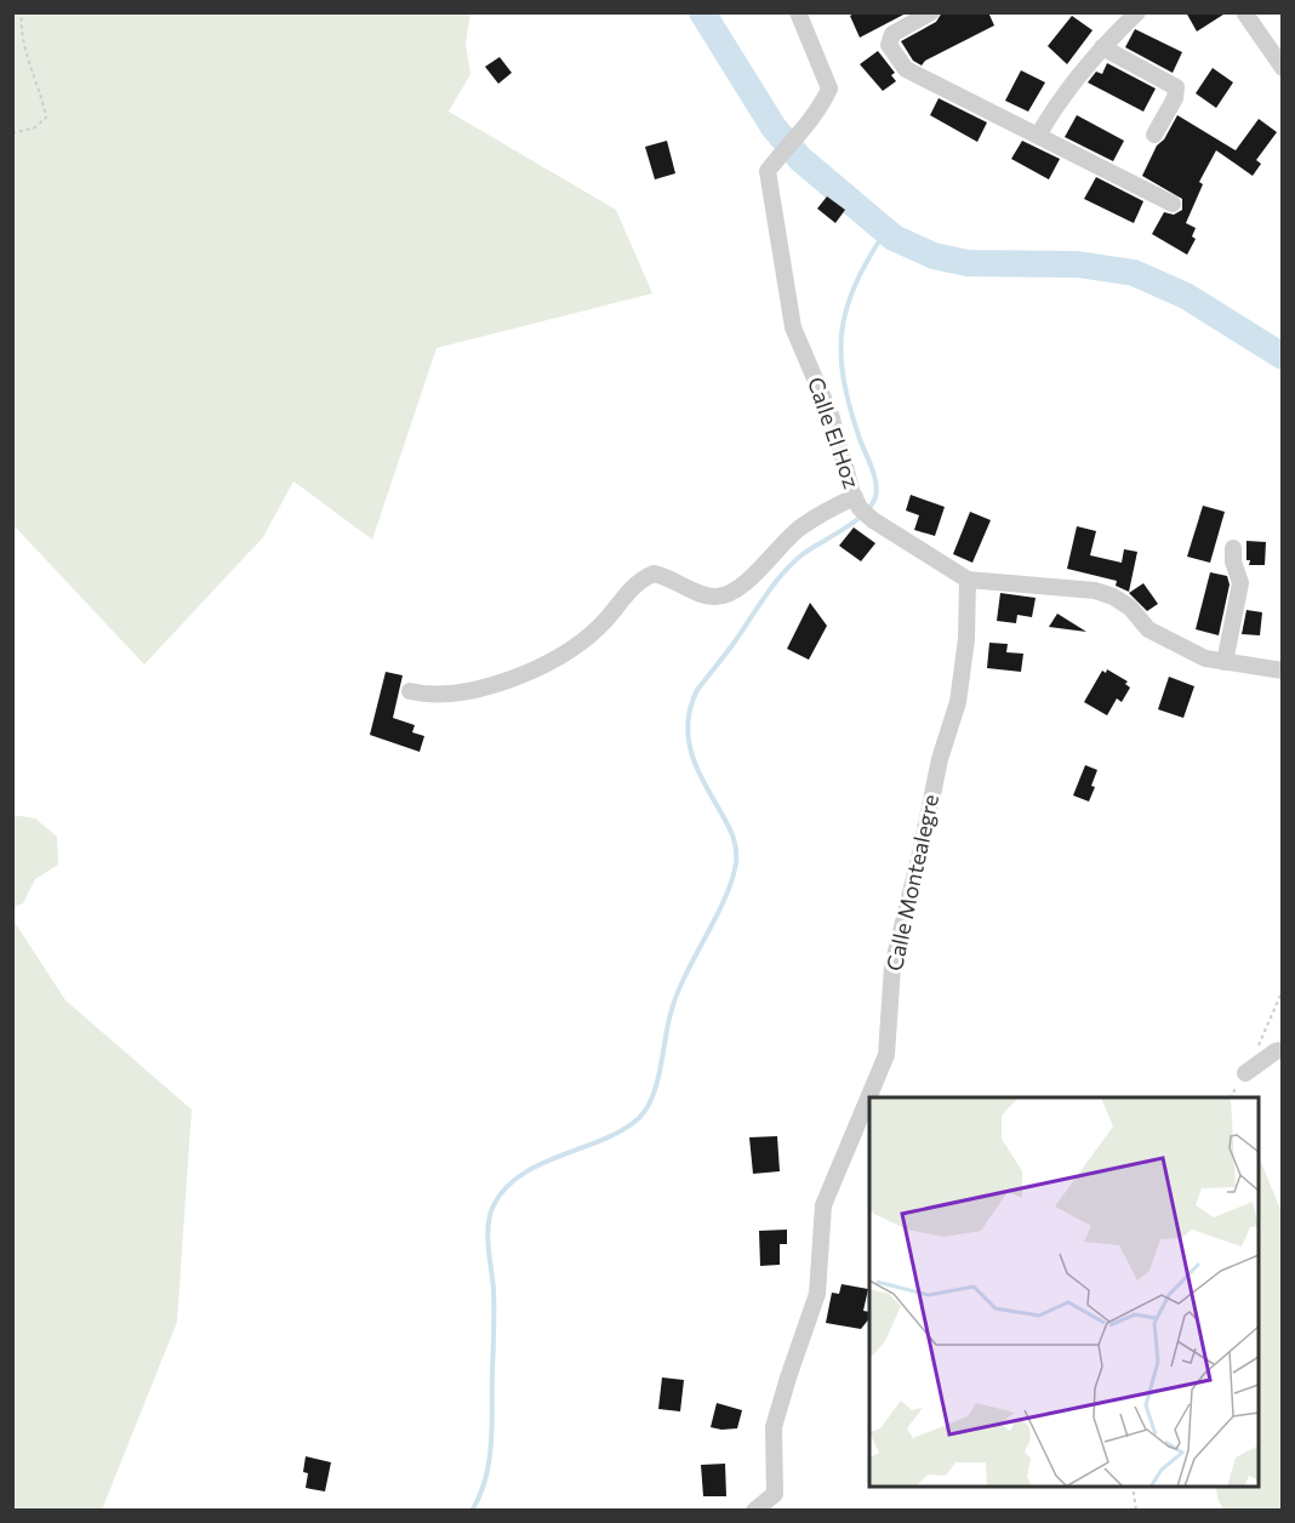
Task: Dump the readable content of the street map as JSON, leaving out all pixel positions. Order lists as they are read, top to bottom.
{
  "streets": {
    "street": ["Calle El Hoz", "Calle Montealegre"]
  },
  "crossings": [
    ["Calle El Hoz", "Calle Montealegre"]
  ]
}
